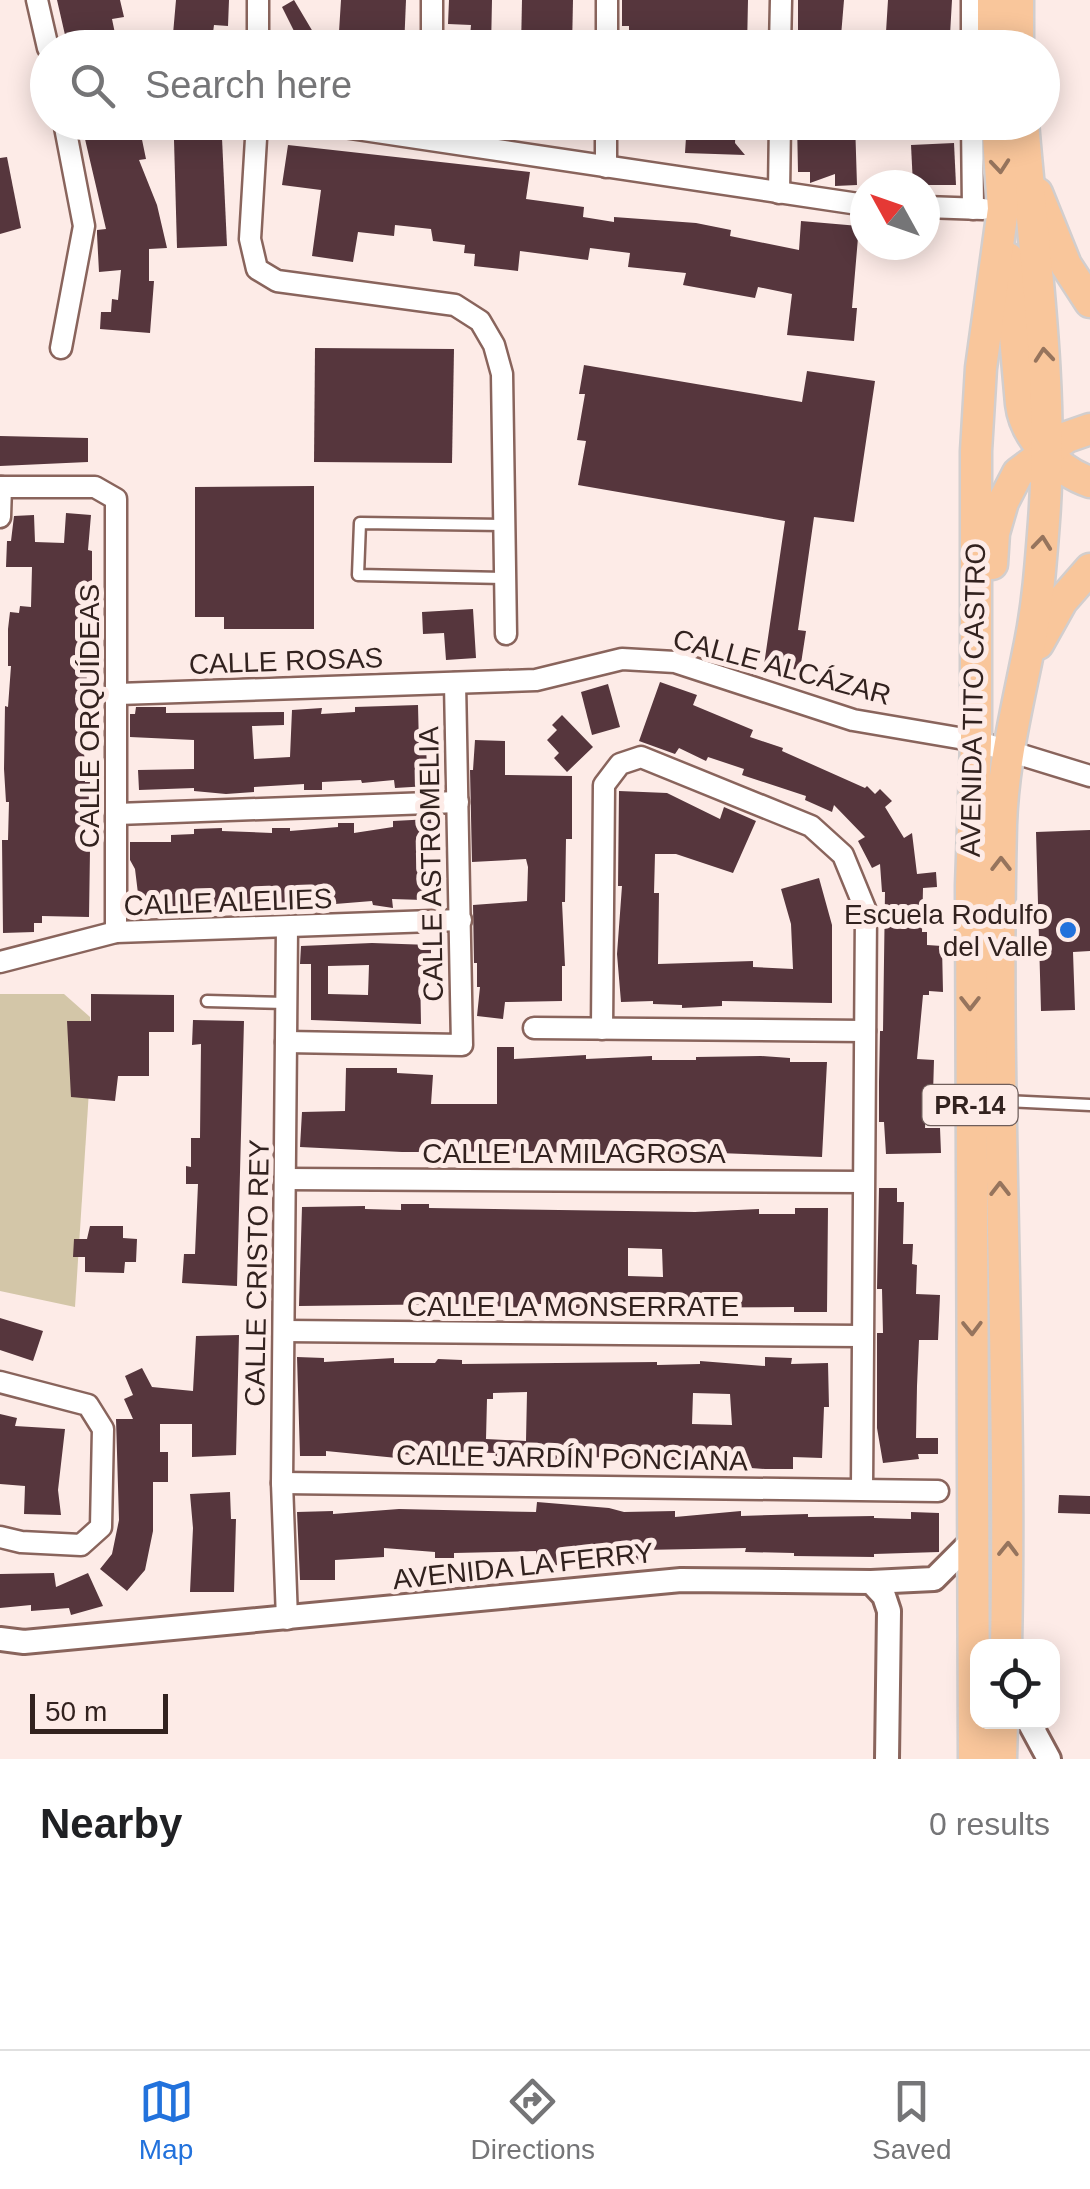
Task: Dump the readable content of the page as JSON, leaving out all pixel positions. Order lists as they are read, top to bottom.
{
  "streets": {
    "main road": ["AVENIDA TITO CASTRO", "PR-14"],
    "street": [
      "CALLE ROSAS",
      "CALLE ALCÁZAR",
      "CALLE ORQUÍDEAS",
      "CALLE ASTROMELIA",
      "CALLE ALELIES",
      "CALLE LA MILAGROSA",
      "CALLE CRISTO REY",
      "CALLE LA MONSERRATE",
      "CALLE JARDÍN PONCIANA",
      "AVENIDA LA FERRY"
    ]
  },
  "crossings": [
    ["CALLE ROSAS", "CALLE ALCÁZAR"],
    ["CALLE ROSAS", "CALLE ORQUÍDEAS"],
    ["CALLE ROSAS", "CALLE ASTROMELIA"],
    ["CALLE ALCÁZAR", "AVENIDA TITO CASTRO"],
    ["CALLE ALCÁZAR", "CALLE ASTROMELIA"],
    ["AVENIDA TITO CASTRO", "AVENIDA LA FERRY"],
    ["CALLE ORQUÍDEAS", "CALLE ALELIES"],
    ["CALLE ASTROMELIA", "CALLE ALELIES"],
    ["CALLE ASTROMELIA", "CALLE CRISTO REY"],
    ["CALLE ALELIES", "CALLE CRISTO REY"],
    ["CALLE LA MILAGROSA", "CALLE CRISTO REY"],
    ["CALLE CRISTO REY", "CALLE LA MONSERRATE"],
    ["CALLE CRISTO REY", "CALLE JARDÍN PONCIANA"],
    ["CALLE CRISTO REY", "AVENIDA LA FERRY"]
  ],
  "places": ["Escuela Rodulfo del Valle"],
  "scale_bar": "50 m",
  "north": "top left",
  "page": {
    "search": "Search here",
    "scale": "50 m",
    "heading": ["Nearby", "0 results"],
    "nav": ["Map", "Directions", "Saved"]
  }
}
